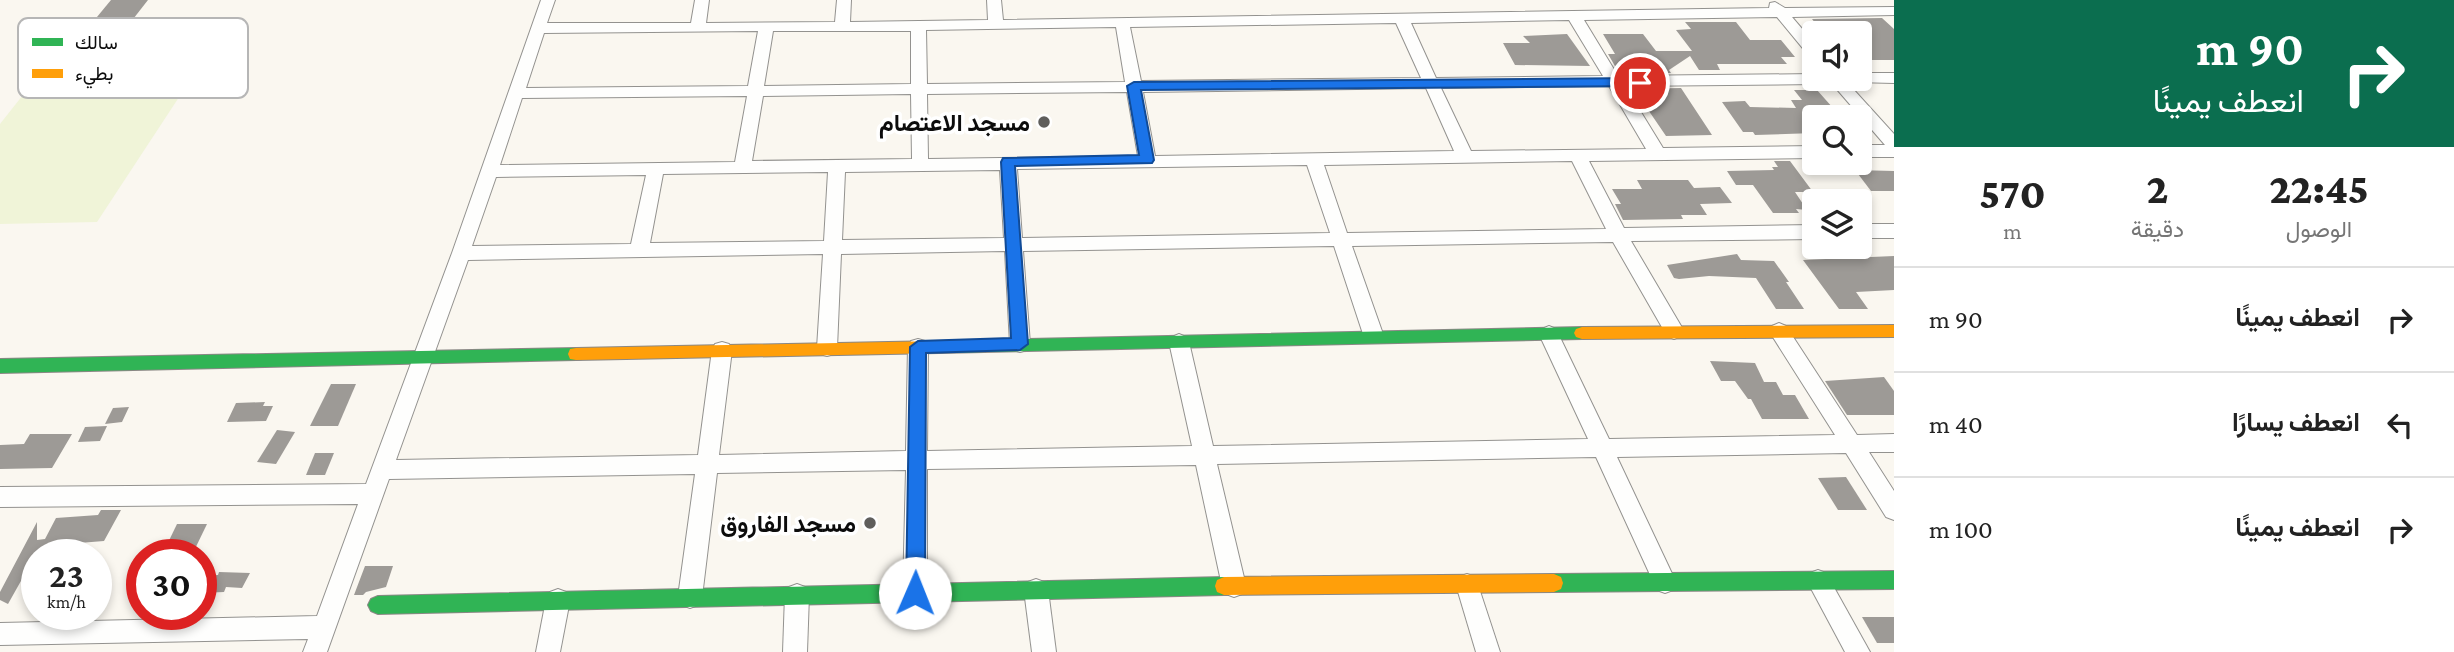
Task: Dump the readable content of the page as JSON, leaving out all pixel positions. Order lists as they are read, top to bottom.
{
  "places": ["مسجد الاعتصام", "مسجد الفاروق"],
  "legend": ["سالك", "بطيء"],
  "page": {
    "turn": ["90 m", "انعطف يمينًا"],
    "eta": [
      "22:45",
      "الوصول",
      "2",
      "دقيقة",
      "570",
      "m"
    ],
    "list": [
      {
        "name": "انعطف يمينًا",
        "value": "90 m"
      },
      {
        "name": "انعطف يسارًا",
        "value": "40 m"
      },
      {
        "name": "انعطف يمينًا",
        "value": "100 m"
      }
    ],
    "speed": "23 km/h",
    "limit": "30"
  }
}
